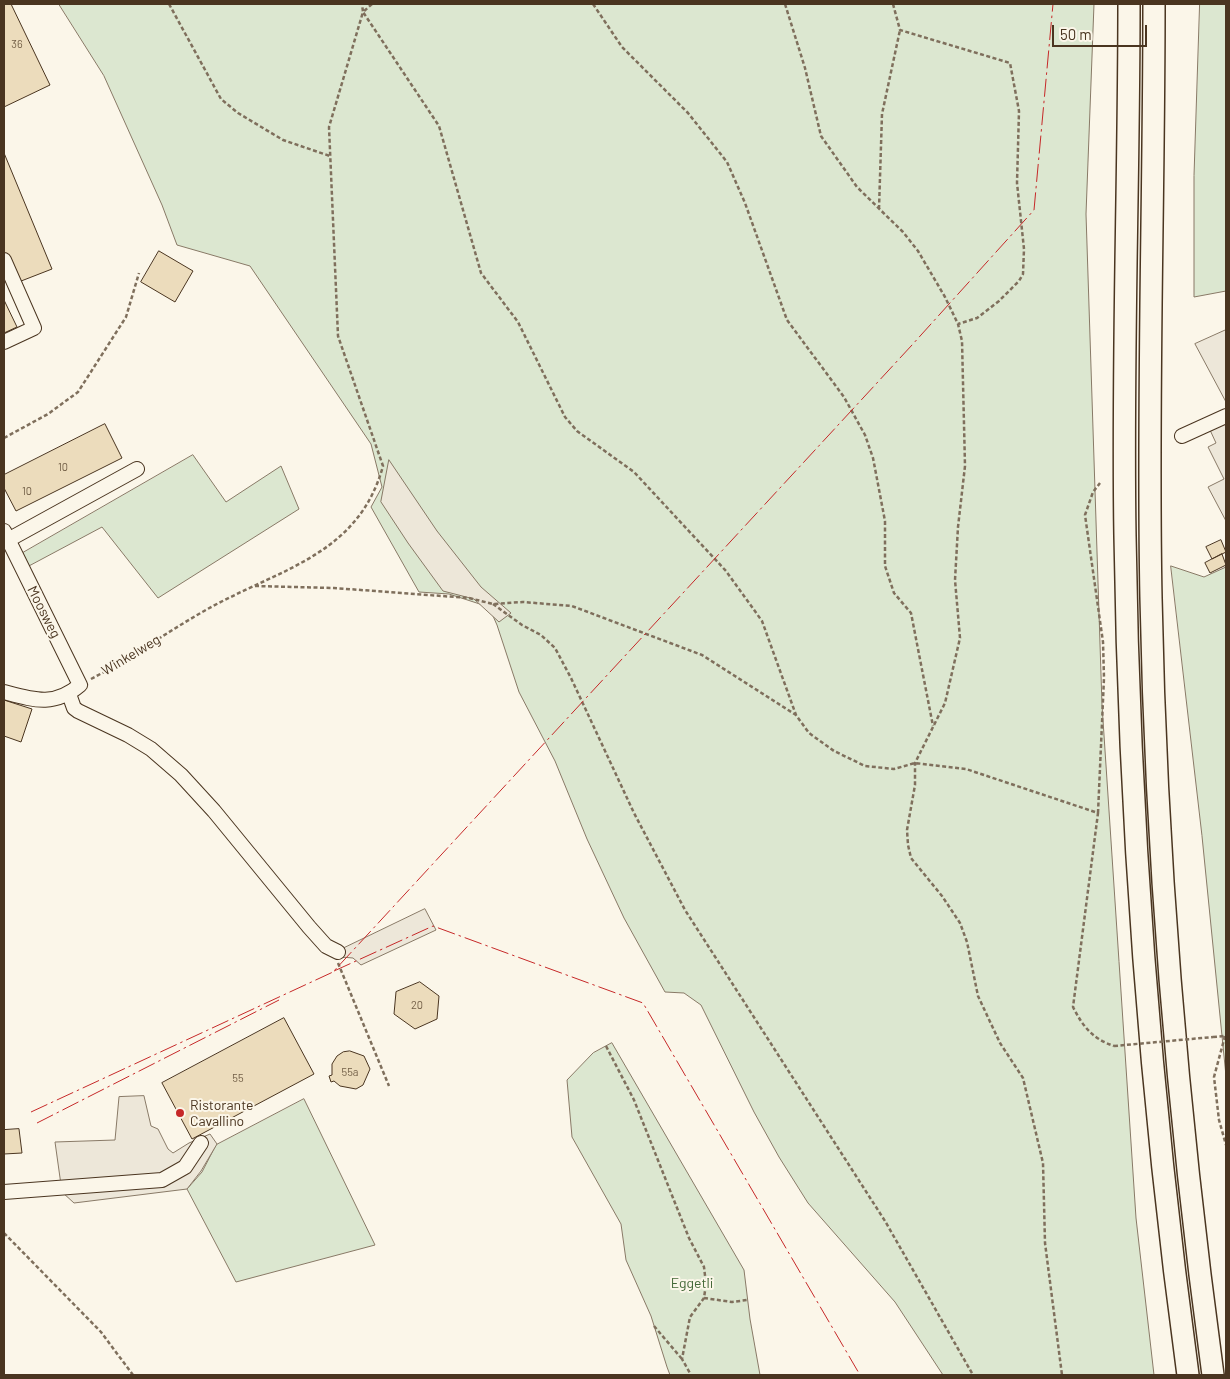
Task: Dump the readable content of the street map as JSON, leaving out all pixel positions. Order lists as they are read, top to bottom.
{
  "streets": {
    "street": ["Moosweg"],
    "path": ["Winkelweg"]
  },
  "crossings": [
    ["Moosweg", "Winkelweg"]
  ],
  "parks": ["Eggetli"],
  "places": ["Ristorante Cavallino"],
  "house_numbers": [
    "36",
    "10",
    "10",
    "20",
    "55a",
    "55"
  ],
  "scale_bar": "50 m"
}
